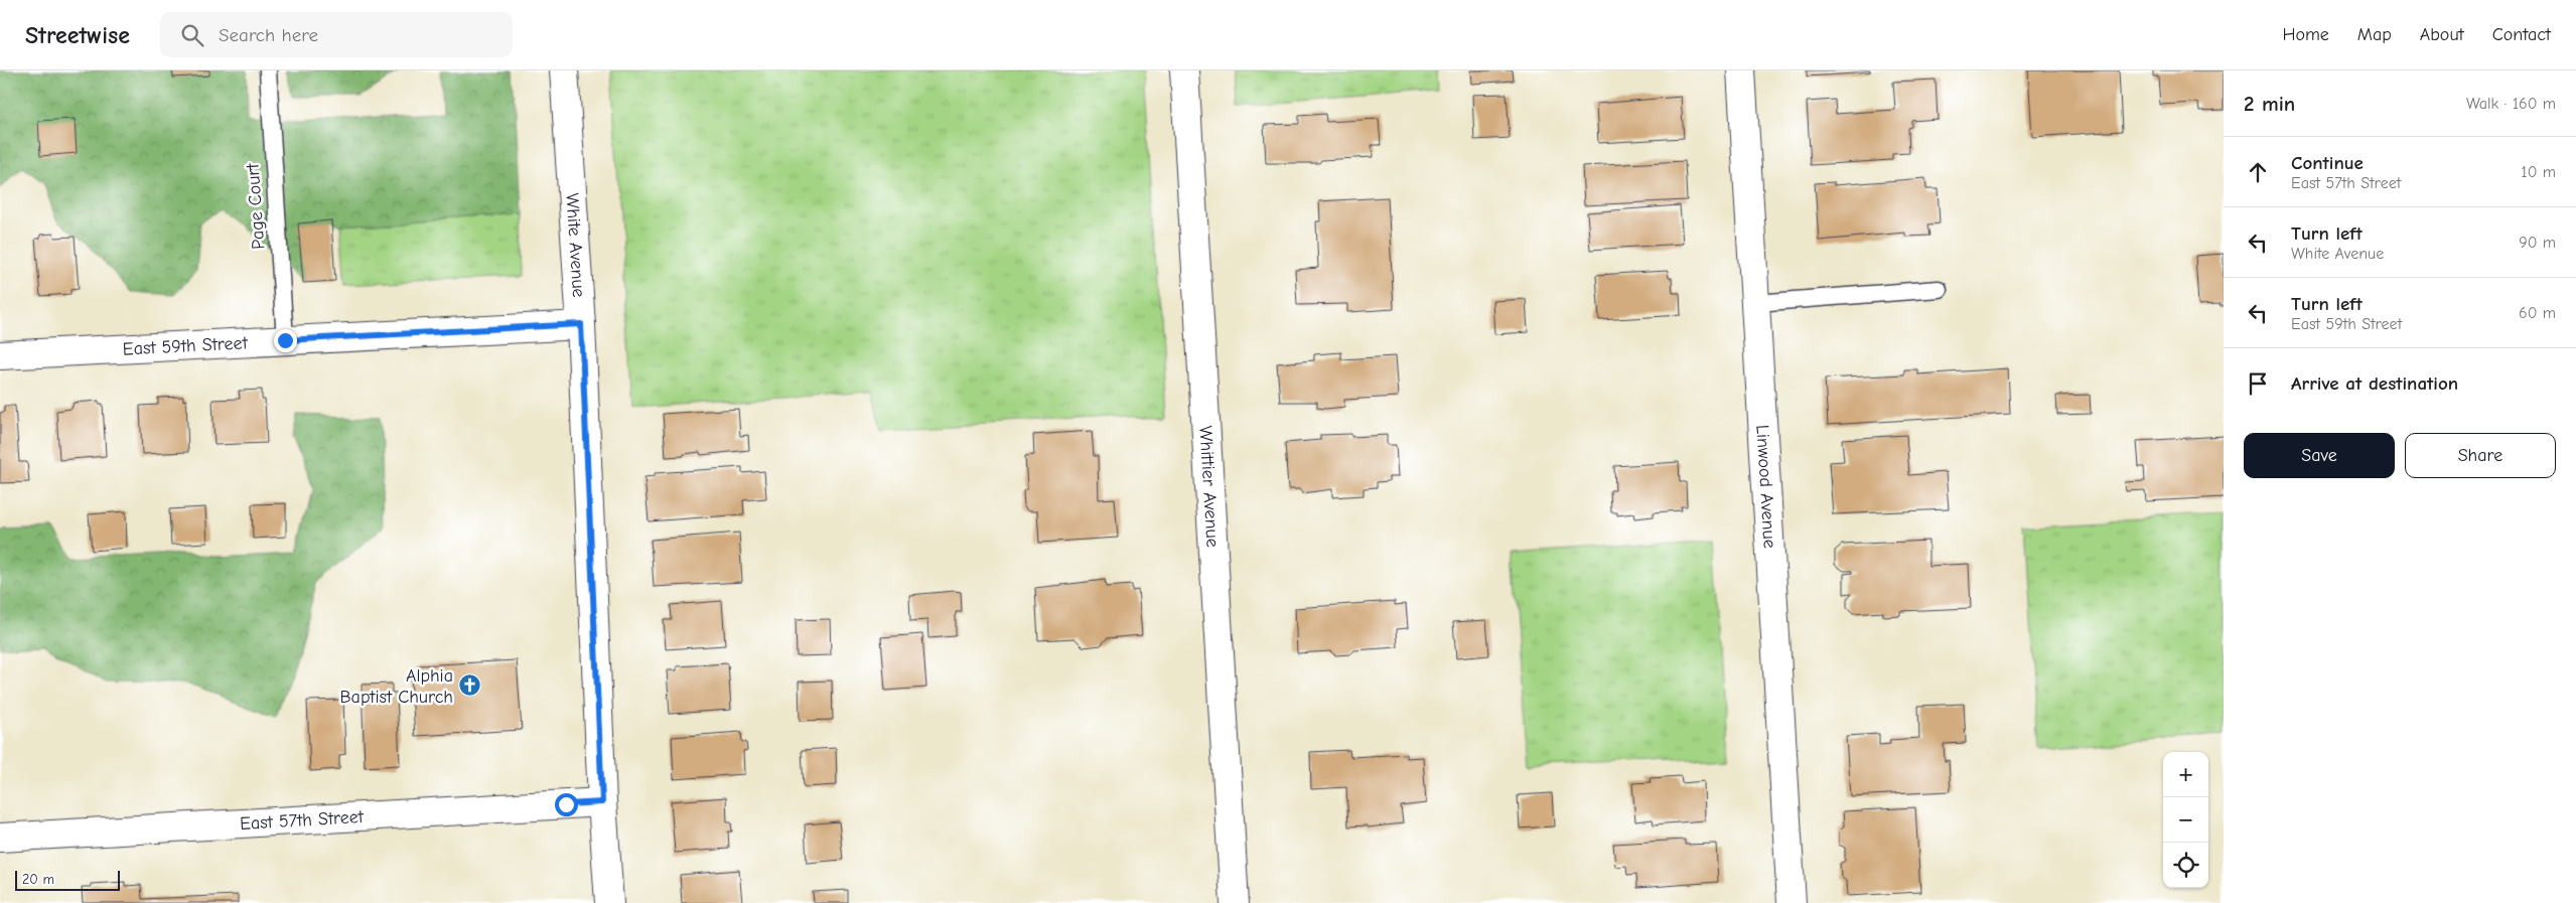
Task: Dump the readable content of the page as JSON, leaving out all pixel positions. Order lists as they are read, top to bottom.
{
  "streets": {
    "street": [
      "White Avenue",
      "East 59th Street",
      "Linwood Avenue",
      "Whittier Avenue",
      "East 57th Street"
    ],
    "lane": ["Page Court"]
  },
  "crossings": [
    ["Page Court", "East 59th Street"],
    ["White Avenue", "East 59th Street"],
    ["White Avenue", "East 57th Street"]
  ],
  "places": {
    "church": ["Alphia Baptist Church"]
  },
  "scale_bar": "20 m",
  "page": {
    "header": "Streetwise",
    "search": "Search here",
    "nav": [
      "Home",
      "Map",
      "About",
      "Contact"
    ],
    "heading": ["2 min", "Walk · 160 m"],
    "list": [
      ["Continue", "East 57th Street", "10 m"],
      ["Turn left", "White Avenue", "90 m"],
      ["Turn left", "East 59th Street", "60 m"],
      "Arrive at destination"
    ],
    "buttons": ["Save", "Share"],
    "map_buttons": ["+", "−"],
    "scale": "20 m"
  }
}
